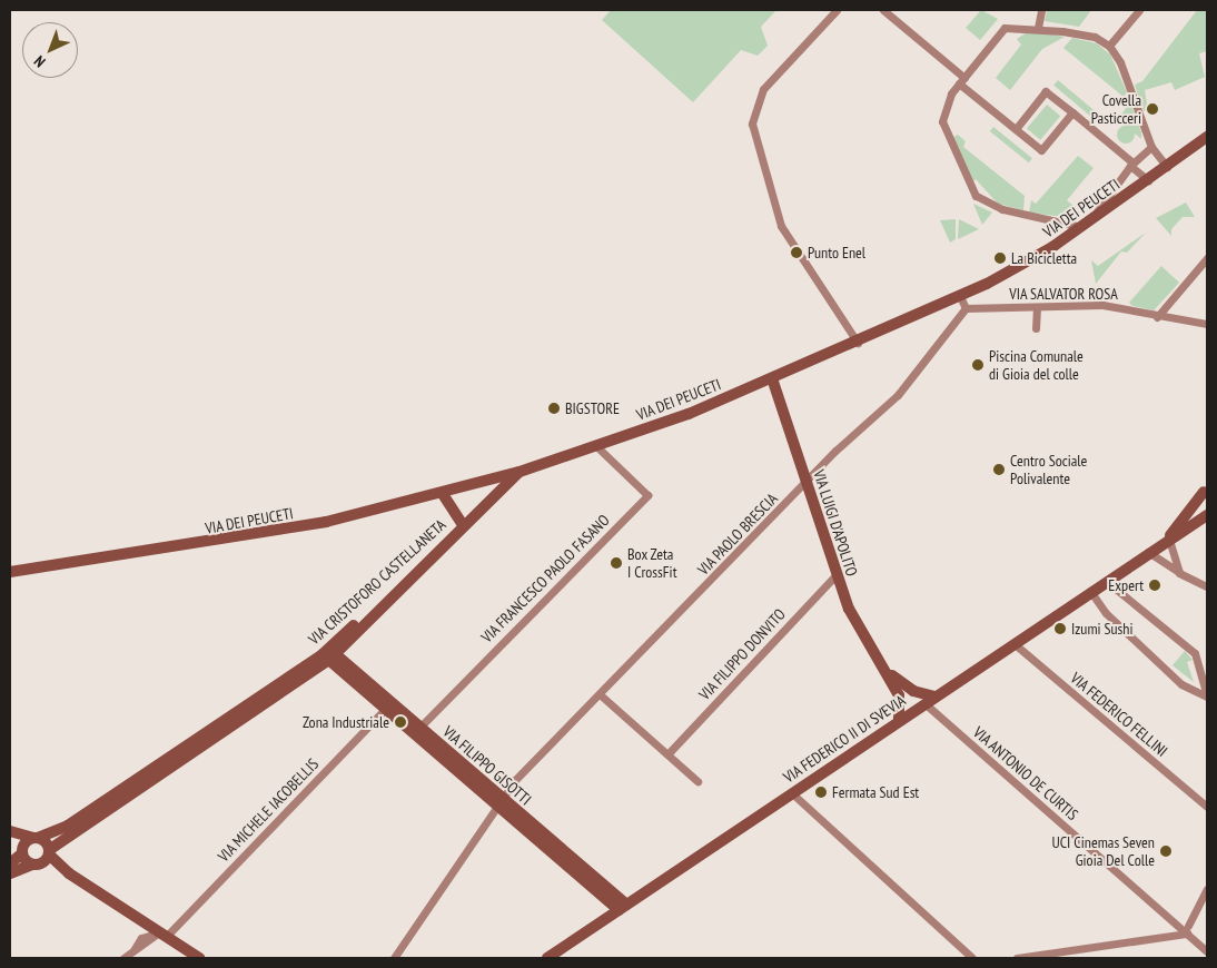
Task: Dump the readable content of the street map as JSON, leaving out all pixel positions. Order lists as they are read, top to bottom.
{
  "streets": {
    "main road": [
      "VIA DEI PEUCETI",
      "VIA LUIGI D'APOLITO",
      "VIA CRISTOFORO CASTELLANETA",
      "VIA FEDERICO II DI SVEVIA",
      "VIA FILIPPO GISOTTI"
    ],
    "street": [
      "VIA SALVATOR ROSA",
      "VIA PAOLO BRESCIA",
      "VIA FRANCESCO PAOLO FASANO",
      "VIA FILIPPO DONVITO",
      "VIA FEDERICO FELLINI",
      "VIA ANTONIO DE CURTIS",
      "VIA MICHELE IACOBELLIS"
    ]
  },
  "crossings": [
    ["VIA DEI PEUCETI", "VIA LUIGI D'APOLITO"],
    ["VIA DEI PEUCETI", "VIA FRANCESCO PAOLO FASANO"],
    ["VIA DEI PEUCETI", "VIA CRISTOFORO CASTELLANETA"],
    ["VIA SALVATOR ROSA", "VIA PAOLO BRESCIA"],
    ["VIA LUIGI D'APOLITO", "VIA PAOLO BRESCIA"],
    ["VIA LUIGI D'APOLITO", "VIA FILIPPO DONVITO"],
    ["VIA LUIGI D'APOLITO", "VIA FEDERICO II DI SVEVIA"],
    ["VIA PAOLO BRESCIA", "VIA FILIPPO GISOTTI"],
    ["VIA FRANCESCO PAOLO FASANO", "VIA FILIPPO GISOTTI"],
    ["VIA CRISTOFORO CASTELLANETA", "VIA FILIPPO GISOTTI"],
    ["VIA FEDERICO FELLINI", "VIA FEDERICO II DI SVEVIA"],
    ["VIA FEDERICO II DI SVEVIA", "VIA FILIPPO GISOTTI"],
    ["VIA FEDERICO II DI SVEVIA", "VIA ANTONIO DE CURTIS"],
    ["VIA FILIPPO GISOTTI", "VIA MICHELE IACOBELLIS"]
  ],
  "places": [
    "Covella Pasticceri",
    "Punto Enel",
    "La Bicicletta",
    "Piscina Comunale di Gioia del colle",
    "BIGSTORE",
    "Centro Sociale Polivalente",
    "Box Zeta I CrossFit",
    "Expert",
    "Izumi Sushi",
    "Zona Industriale",
    "Fermata Sud Est",
    "UCI Cinemas Seven Gioia Del Colle"
  ],
  "north": "bottom left"
}
